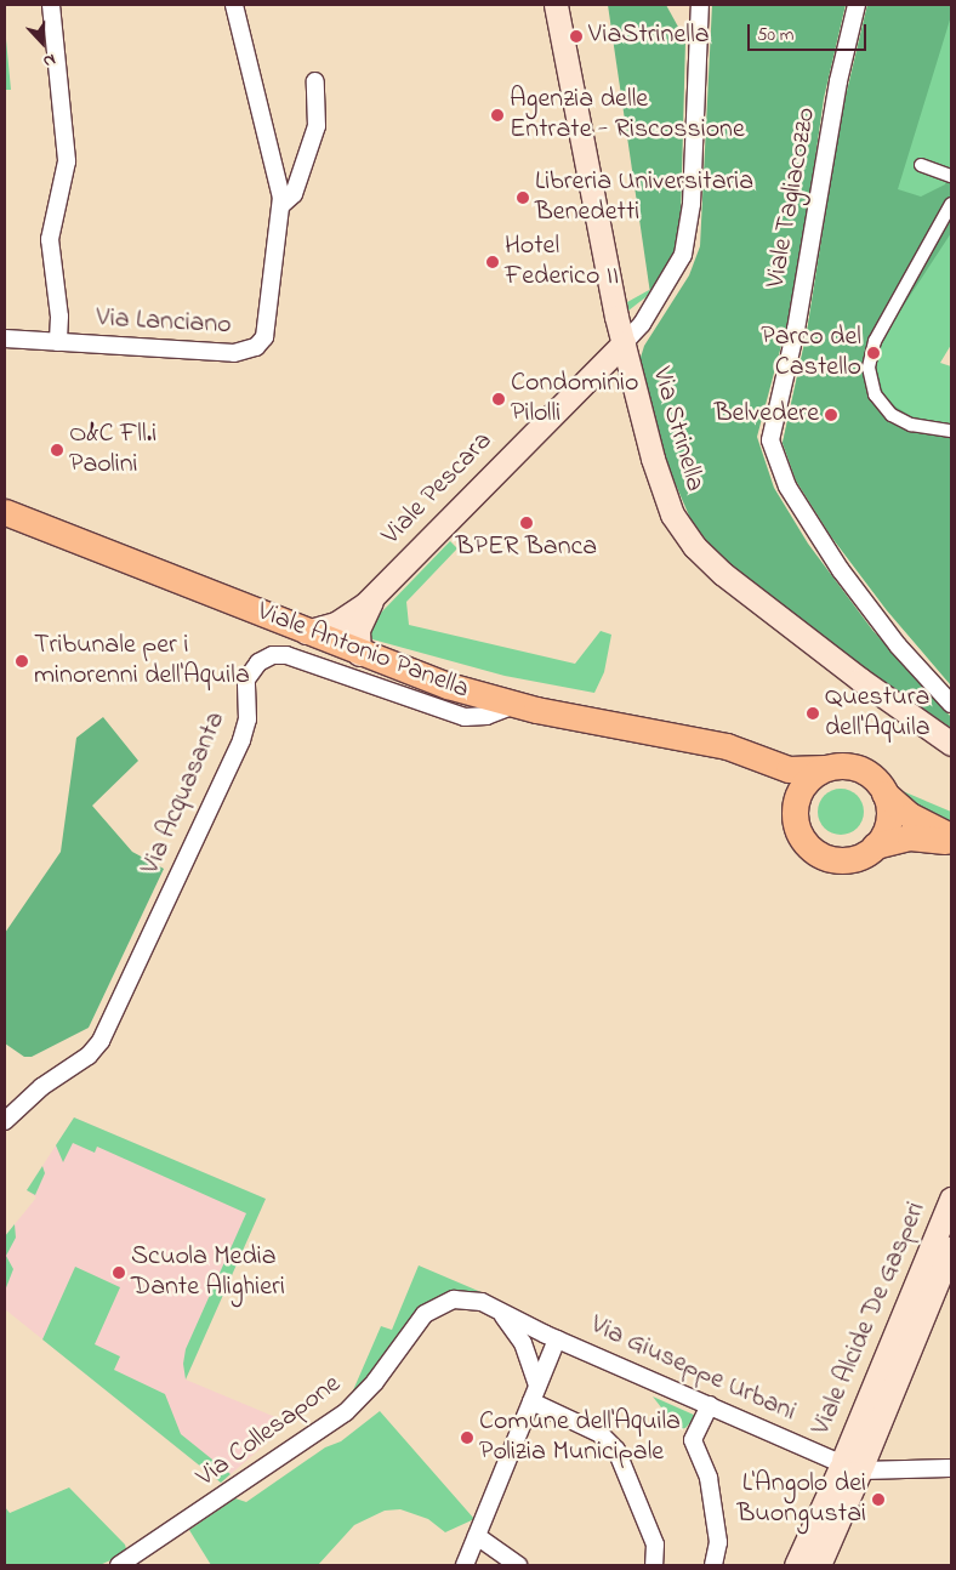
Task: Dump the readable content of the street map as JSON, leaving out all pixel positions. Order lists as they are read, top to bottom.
{
  "streets": {
    "main road": [
      "Via Strinella",
      "Viale Pescara",
      "Viale Antonio Panella",
      "Viale Alcide De Gasperi"
    ],
    "street": [
      "Viale Tagliacozzo",
      "Via Lanciano",
      "Via Acquasanta",
      "Via Giuseppe Urbani",
      "Via Collesapone"
    ]
  },
  "crossings": [
    ["Via Strinella", "Viale Pescara"],
    ["Viale Pescara", "Viale Antonio Panella"],
    ["Viale Antonio Panella", "Via Acquasanta"],
    ["Viale Alcide De Gasperi", "Via Giuseppe Urbani"],
    ["Via Giuseppe Urbani", "Via Collesapone"]
  ],
  "places": [
    "ViaStrinella",
    "Agenzia delle Entrate - Riscossione",
    "Libreria Universitaria Benedetti",
    "Hotel Federico II",
    "Parco del Castello",
    "Condominio Pilolli",
    "Belvedere",
    "O&C Fll.i Paolini",
    "BPER Banca",
    "Tribunale per i minorenni dell'Aquila",
    "Questura dell'Aquila",
    "Scuola Media Dante Alighieri",
    "Comune dell'Aquila Polizia Municipale",
    "L'Angolo dei Buongustai"
  ],
  "scale_bar": "50 m",
  "north": "bottom"
}
